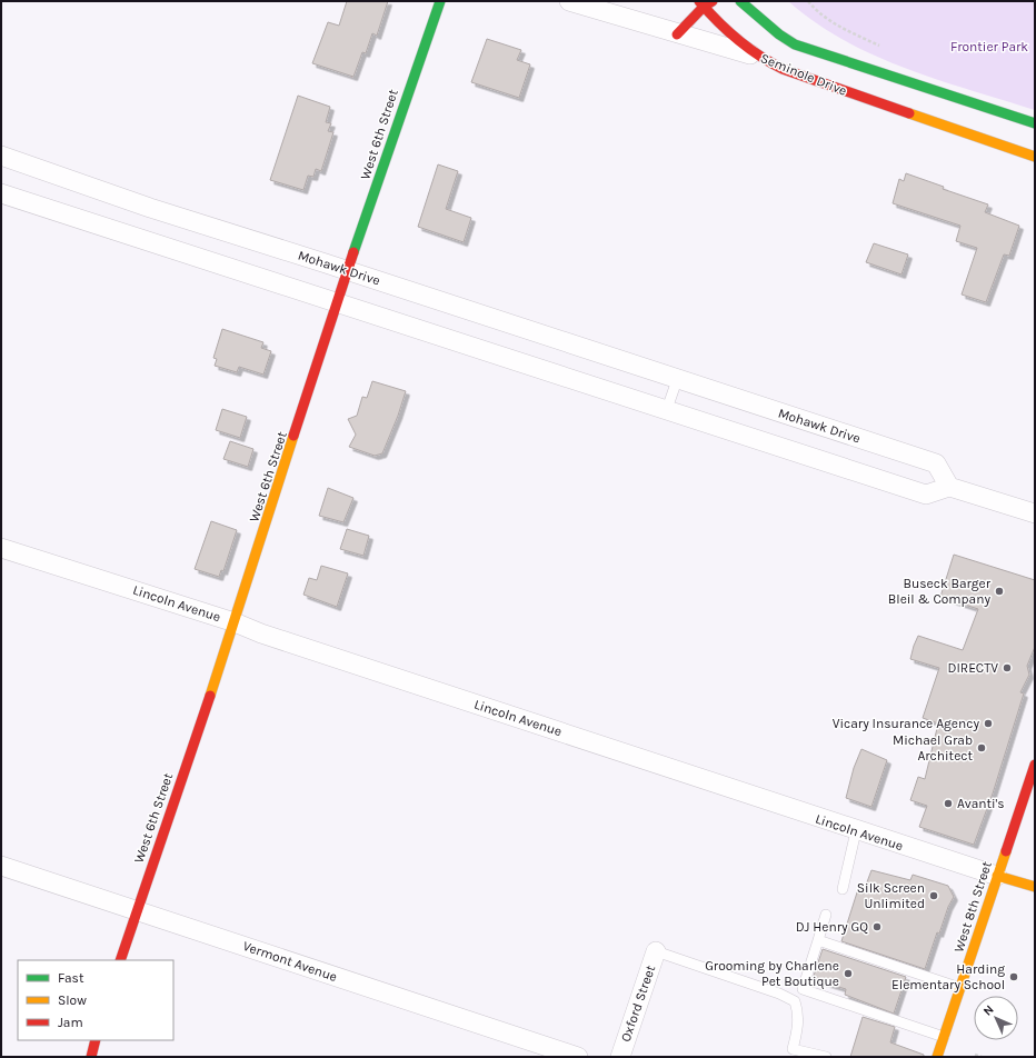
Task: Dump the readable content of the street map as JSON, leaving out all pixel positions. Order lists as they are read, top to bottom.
{
  "streets": {
    "street": [
      "Seminole Drive",
      "West 6th Street",
      "Mohawk Drive",
      "Lincoln Avenue",
      "West 8th Street",
      "Vermont Avenue",
      "Oxford Street"
    ]
  },
  "crossings": [
    ["West 6th Street", "Mohawk Drive"],
    ["West 6th Street", "Lincoln Avenue"],
    ["West 6th Street", "Vermont Avenue"],
    ["Lincoln Avenue", "West 8th Street"]
  ],
  "parks": ["Frontier Park"],
  "places": [
    "Buseck Barger Bleil & Company",
    "DIRECTV",
    "Vicary Insurance Agency",
    "Michael Grab Architect",
    "Avanti's",
    "Silk Screen Unlimited",
    "DJ Henry GQ",
    "Grooming by Charlene Pet Boutique",
    "Harding Elementary School"
  ],
  "legend": ["Fast", "Slow", "Jam"],
  "north": "top left"
}
